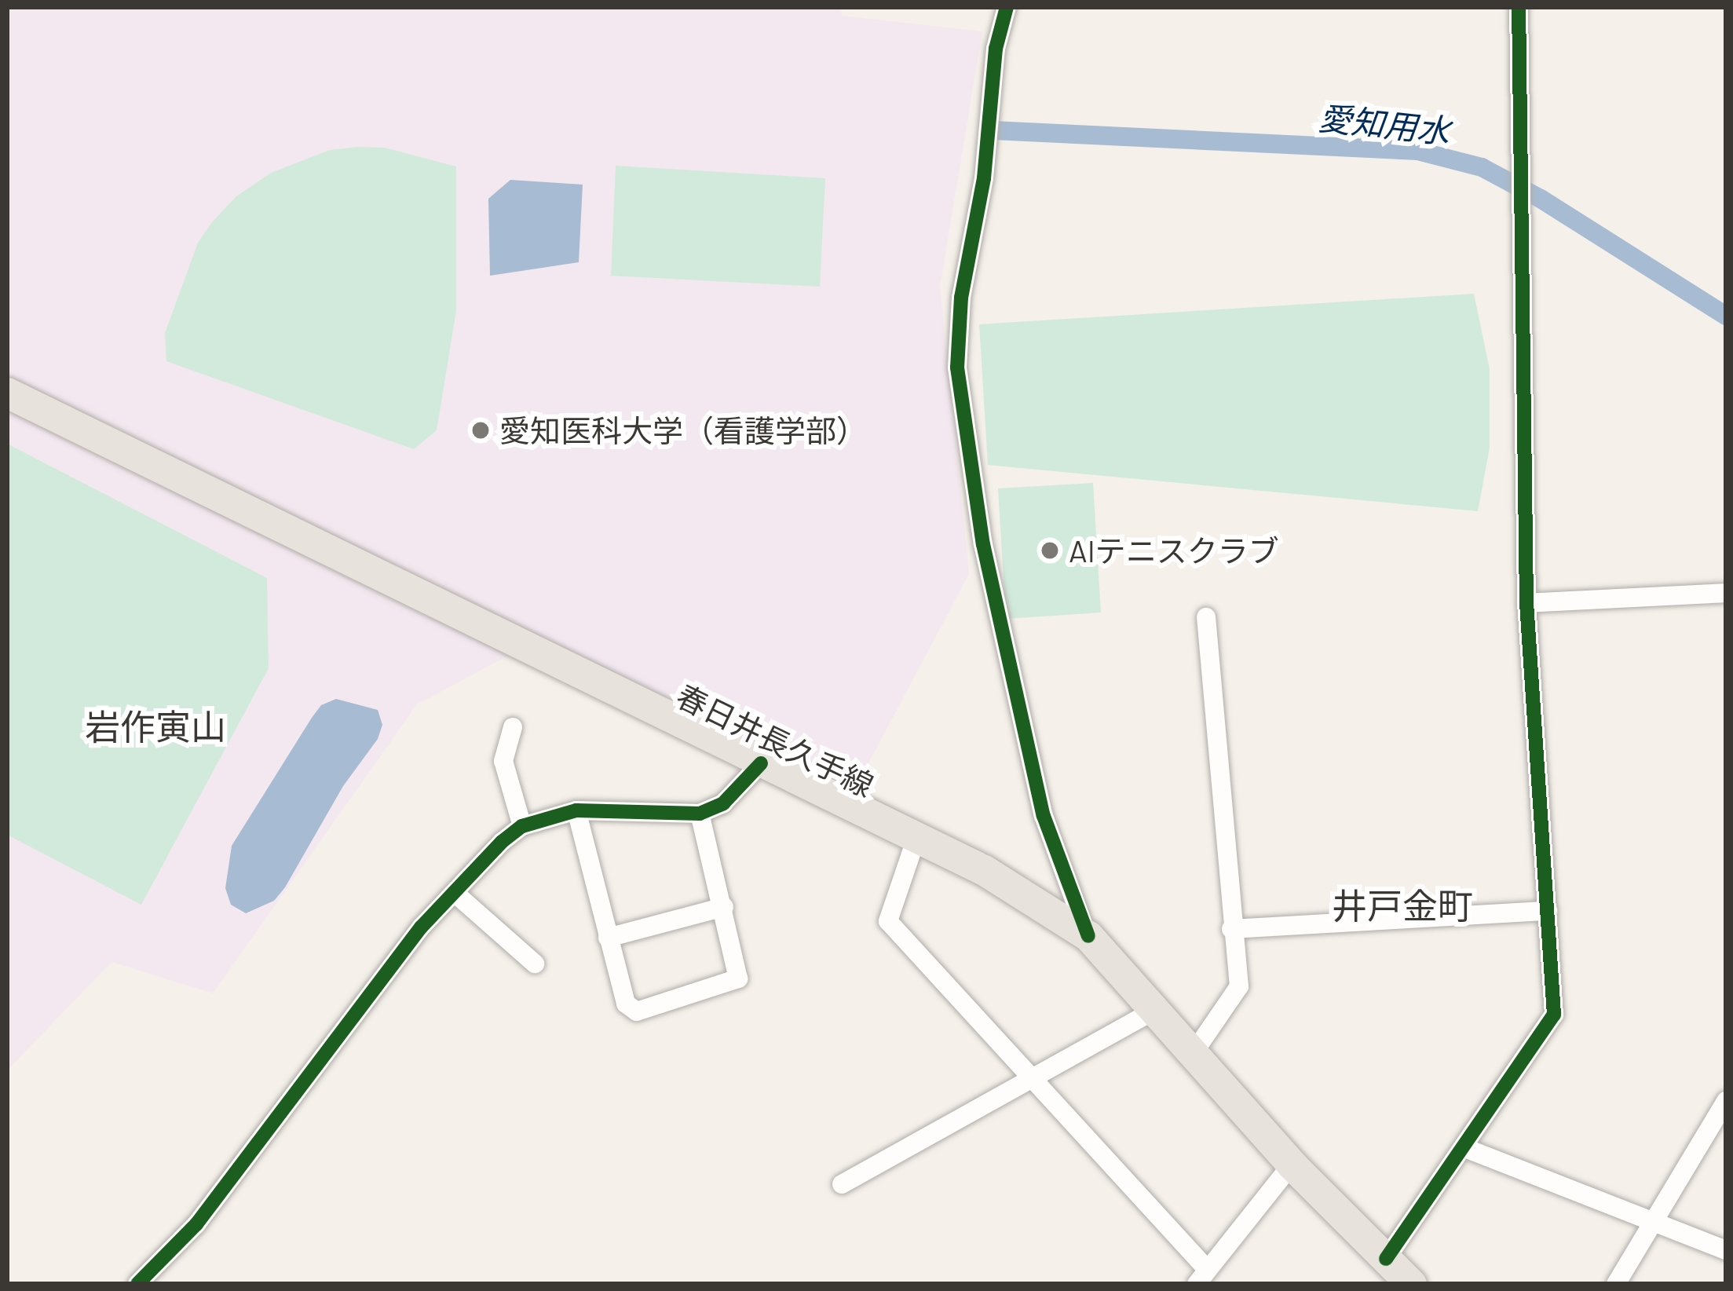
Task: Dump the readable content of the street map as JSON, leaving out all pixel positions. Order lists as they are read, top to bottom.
{
  "streets": {
    "main road": ["春日井長久手線"]
  },
  "districts": ["岩作寅山", "井戸金町"],
  "water": ["愛知用水"],
  "places": ["愛知医科大学（看護学部）", "AIテニスクラブ"]
}
